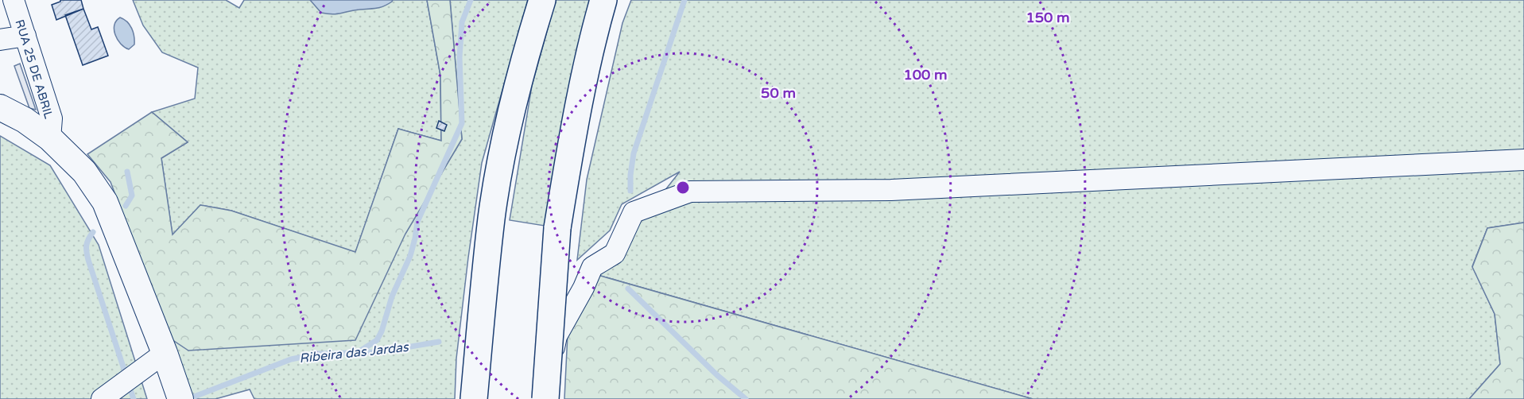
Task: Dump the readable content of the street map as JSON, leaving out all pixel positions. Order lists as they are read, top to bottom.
{
  "streets": {
    "street": ["RUA 25 DE ABRIL"]
  },
  "water": ["Ribeira das Jardas"],
  "rings": ["150 m", "100 m", "50 m"]
}
